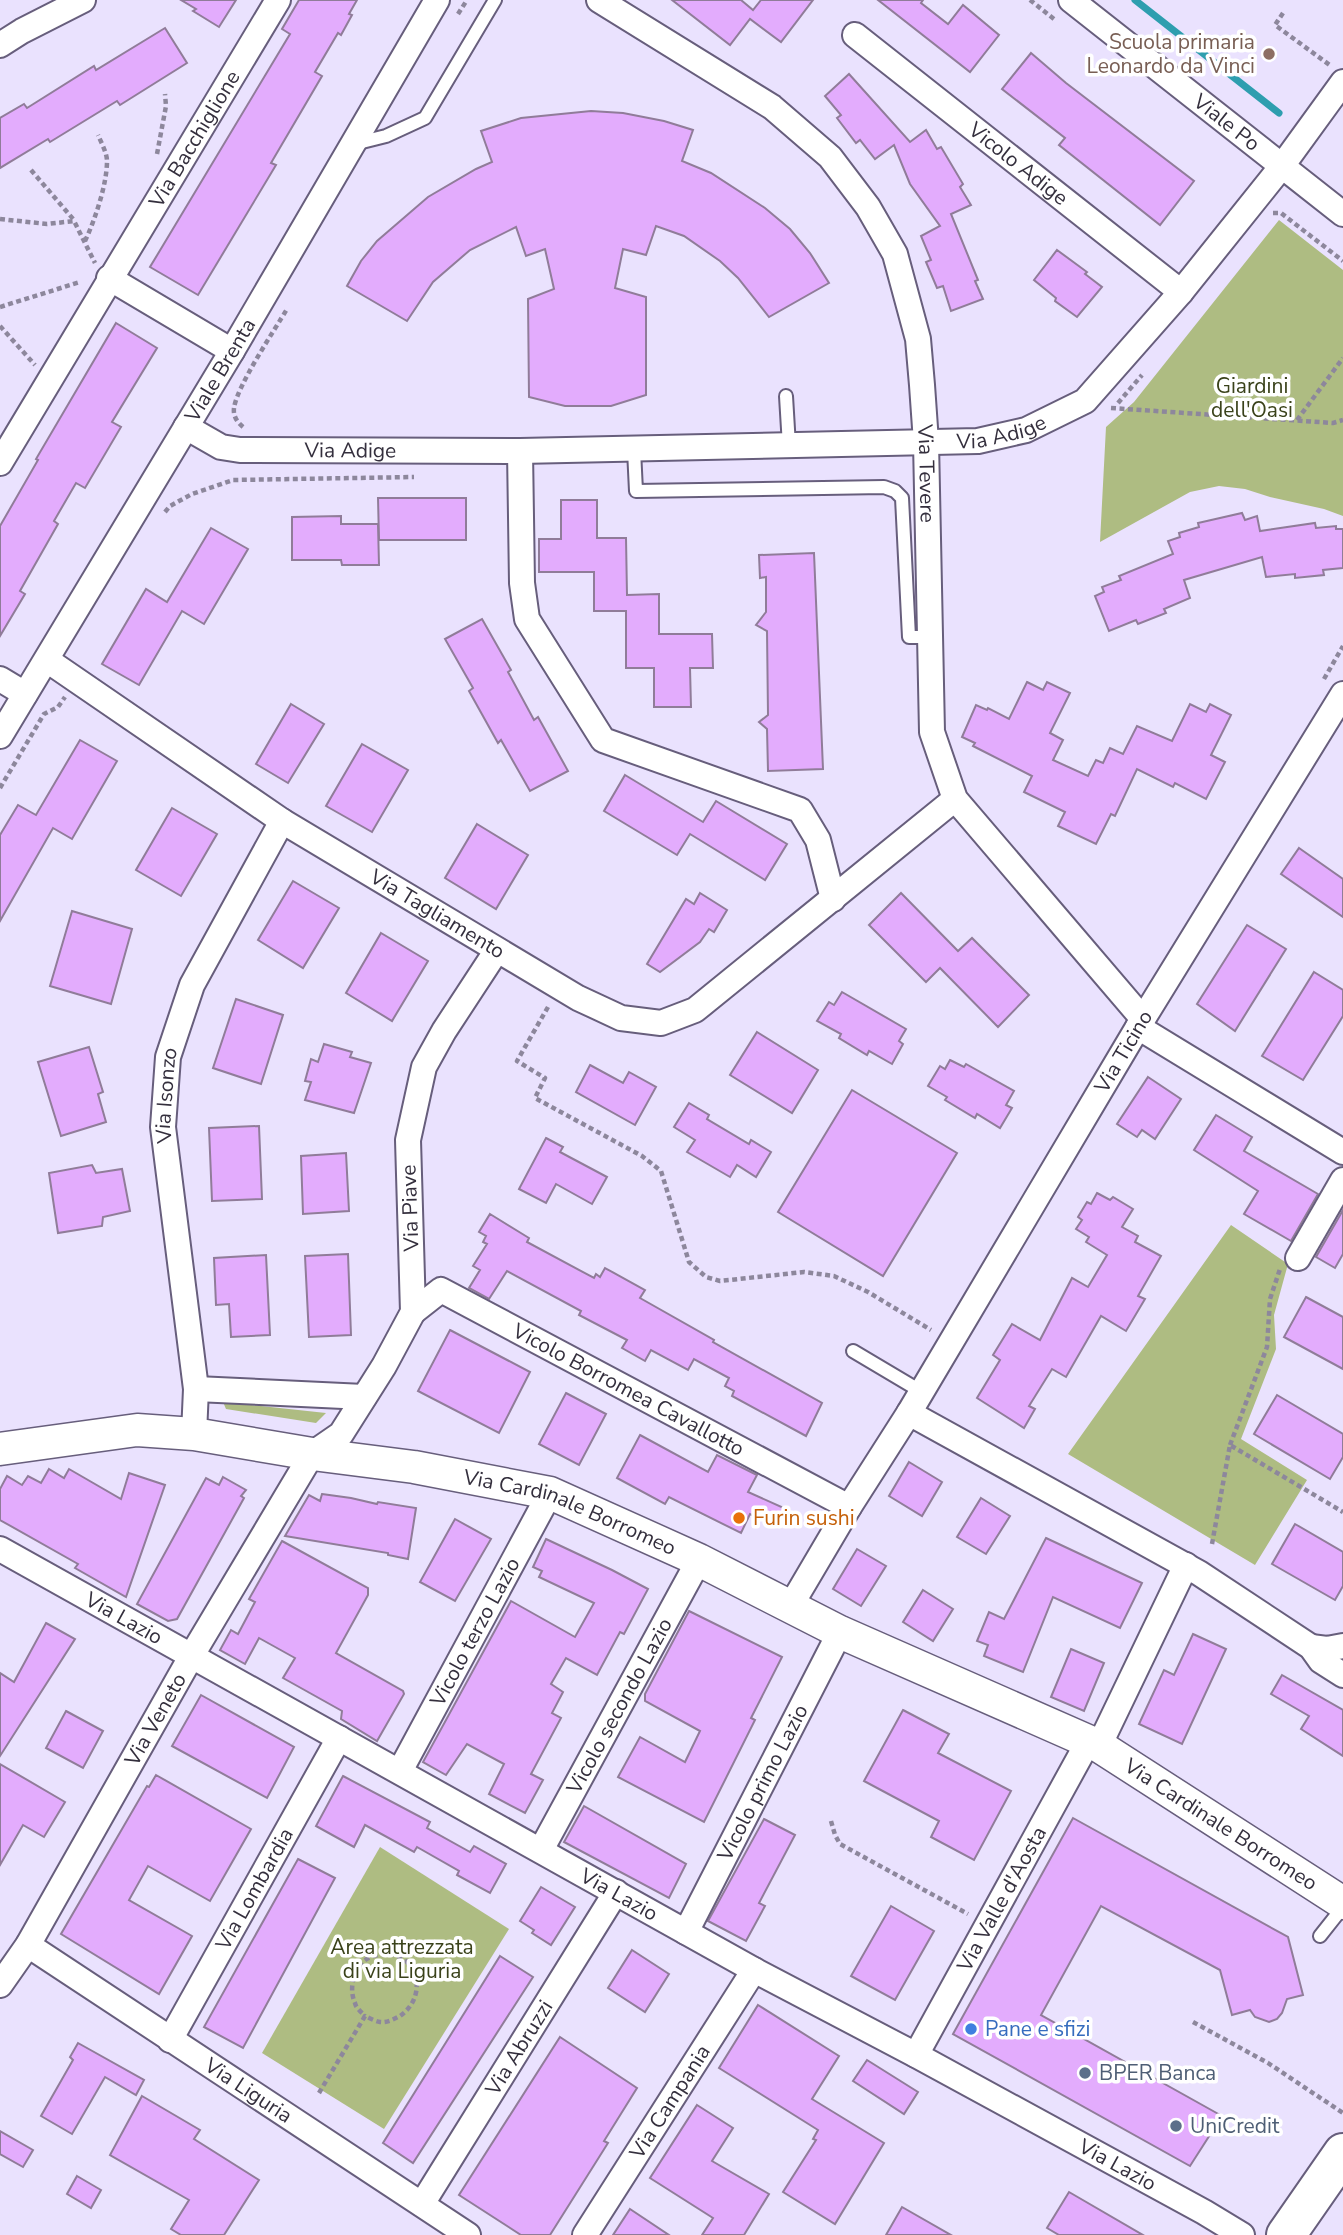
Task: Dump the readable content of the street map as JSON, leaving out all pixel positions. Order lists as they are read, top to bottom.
{
  "streets": {
    "street": [
      "Viale Po",
      "Via Bacchiglione",
      "Vicolo Adige",
      "Viale Brenta",
      "Via Adige",
      "Via Tevere",
      "Via Tagliamento",
      "Via Ticino",
      "Via Isonzo",
      "Via Piave",
      "Vicolo Borromea Cavallotto",
      "Via Cardinale Borromeo",
      "Via Lazio",
      "Vicolo terzo Lazio",
      "Vicolo secondo Lazio",
      "Via Veneto",
      "Vicolo primo Lazio",
      "Via Lombardia",
      "Via Valle d'Aosta",
      "Via Abruzzi",
      "Via Liguria",
      "Via Campania"
    ]
  },
  "crossings": [
    ["Viale Po", "Via Adige"],
    ["Vicolo Adige", "Via Adige"],
    ["Viale Brenta", "Via Adige"],
    ["Viale Brenta", "Via Tagliamento"],
    ["Via Adige", "Via Tevere"],
    ["Via Tevere", "Via Tagliamento"],
    ["Via Tevere", "Via Ticino"],
    ["Via Tagliamento", "Via Isonzo"],
    ["Via Tagliamento", "Via Piave"],
    ["Via Ticino", "Vicolo Borromea Cavallotto"],
    ["Via Ticino", "Via Cardinale Borromeo"],
    ["Via Isonzo", "Via Cardinale Borromeo"],
    ["Via Piave", "Vicolo Borromea Cavallotto"],
    ["Via Piave", "Via Cardinale Borromeo"],
    ["Via Piave", "Via Veneto"],
    ["Via Cardinale Borromeo", "Vicolo terzo Lazio"],
    ["Via Cardinale Borromeo", "Vicolo secondo Lazio"],
    ["Via Cardinale Borromeo", "Via Veneto"],
    ["Via Cardinale Borromeo", "Vicolo primo Lazio"],
    ["Via Cardinale Borromeo", "Via Valle d'Aosta"],
    ["Via Lazio", "Vicolo terzo Lazio"],
    ["Via Lazio", "Vicolo secondo Lazio"],
    ["Via Lazio", "Via Veneto"],
    ["Via Lazio", "Vicolo primo Lazio"],
    ["Via Lazio", "Via Lombardia"],
    ["Via Lazio", "Via Valle d'Aosta"],
    ["Via Lazio", "Via Abruzzi"],
    ["Via Lazio", "Via Campania"],
    ["Via Veneto", "Via Liguria"],
    ["Via Lombardia", "Via Liguria"],
    ["Via Abruzzi", "Via Liguria"]
  ],
  "parks": ["Giardini dell'Oasi", "Area attrezzata di via Liguria"],
  "places": [
    "Scuola primaria Leonardo da Vinci",
    "Furin sushi",
    "Pane e sfizi",
    "BPER Banca",
    "UniCredit"
  ]
}
